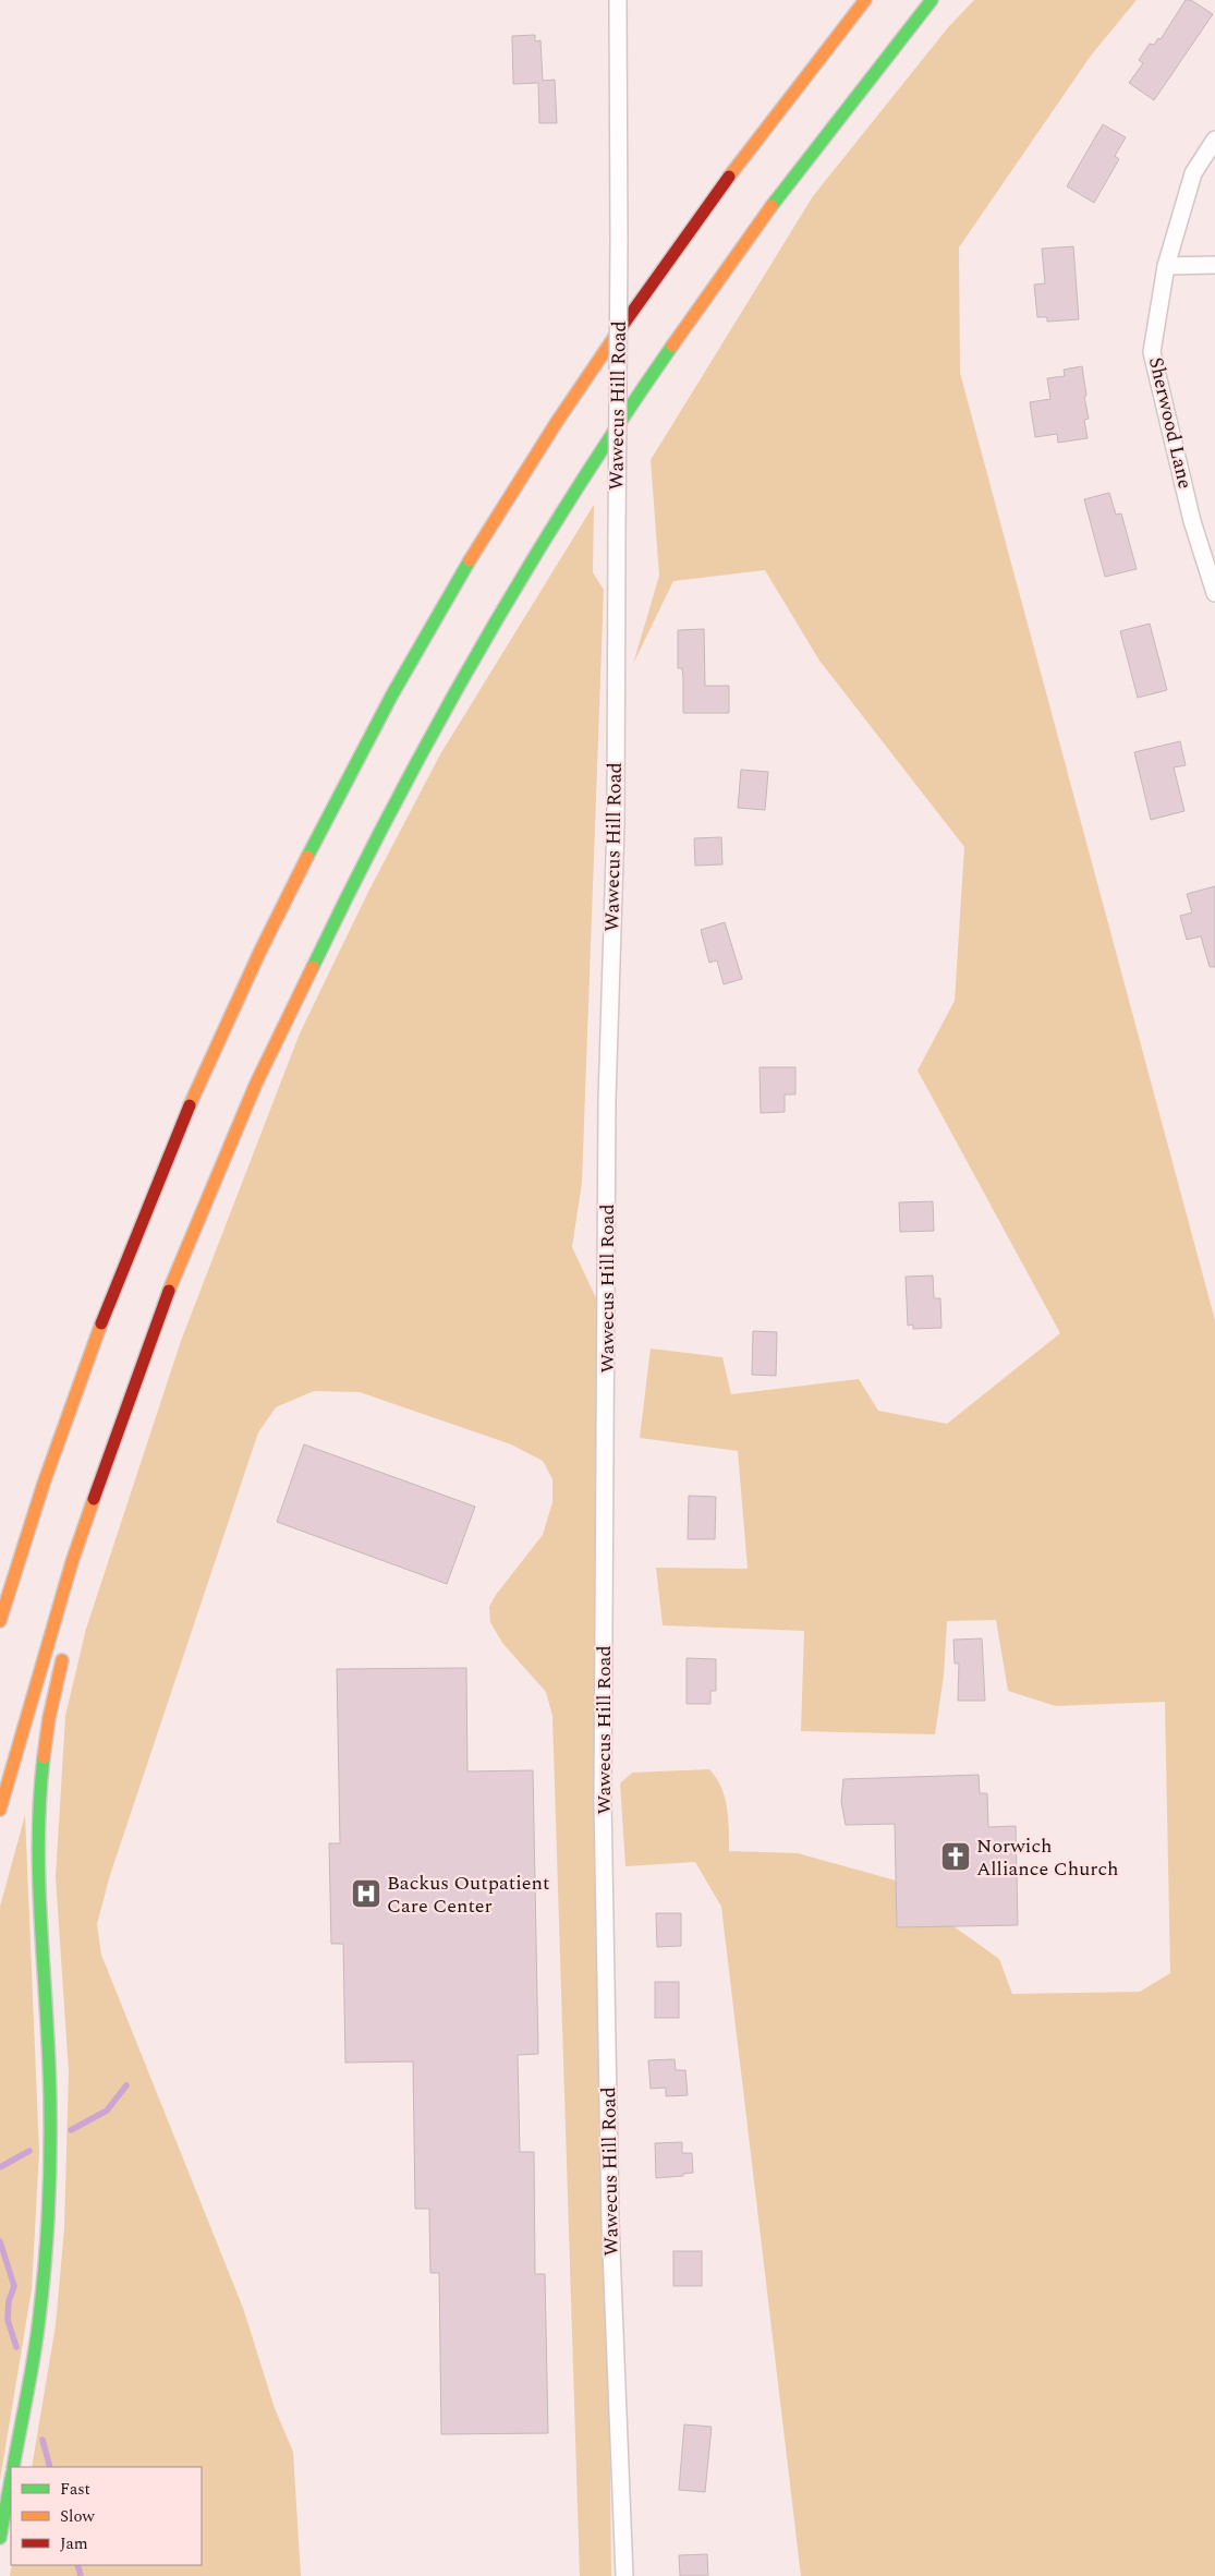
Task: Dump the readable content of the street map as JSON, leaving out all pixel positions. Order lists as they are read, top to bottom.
{
  "streets": {
    "street": ["Wawecus Hill Road", "Sherwood Lane"]
  },
  "places": {
    "church": ["Norwich Alliance Church"],
    "hospital": ["Backus Outpatient Care Center"]
  },
  "legend": ["Fast", "Slow", "Jam"]
}
